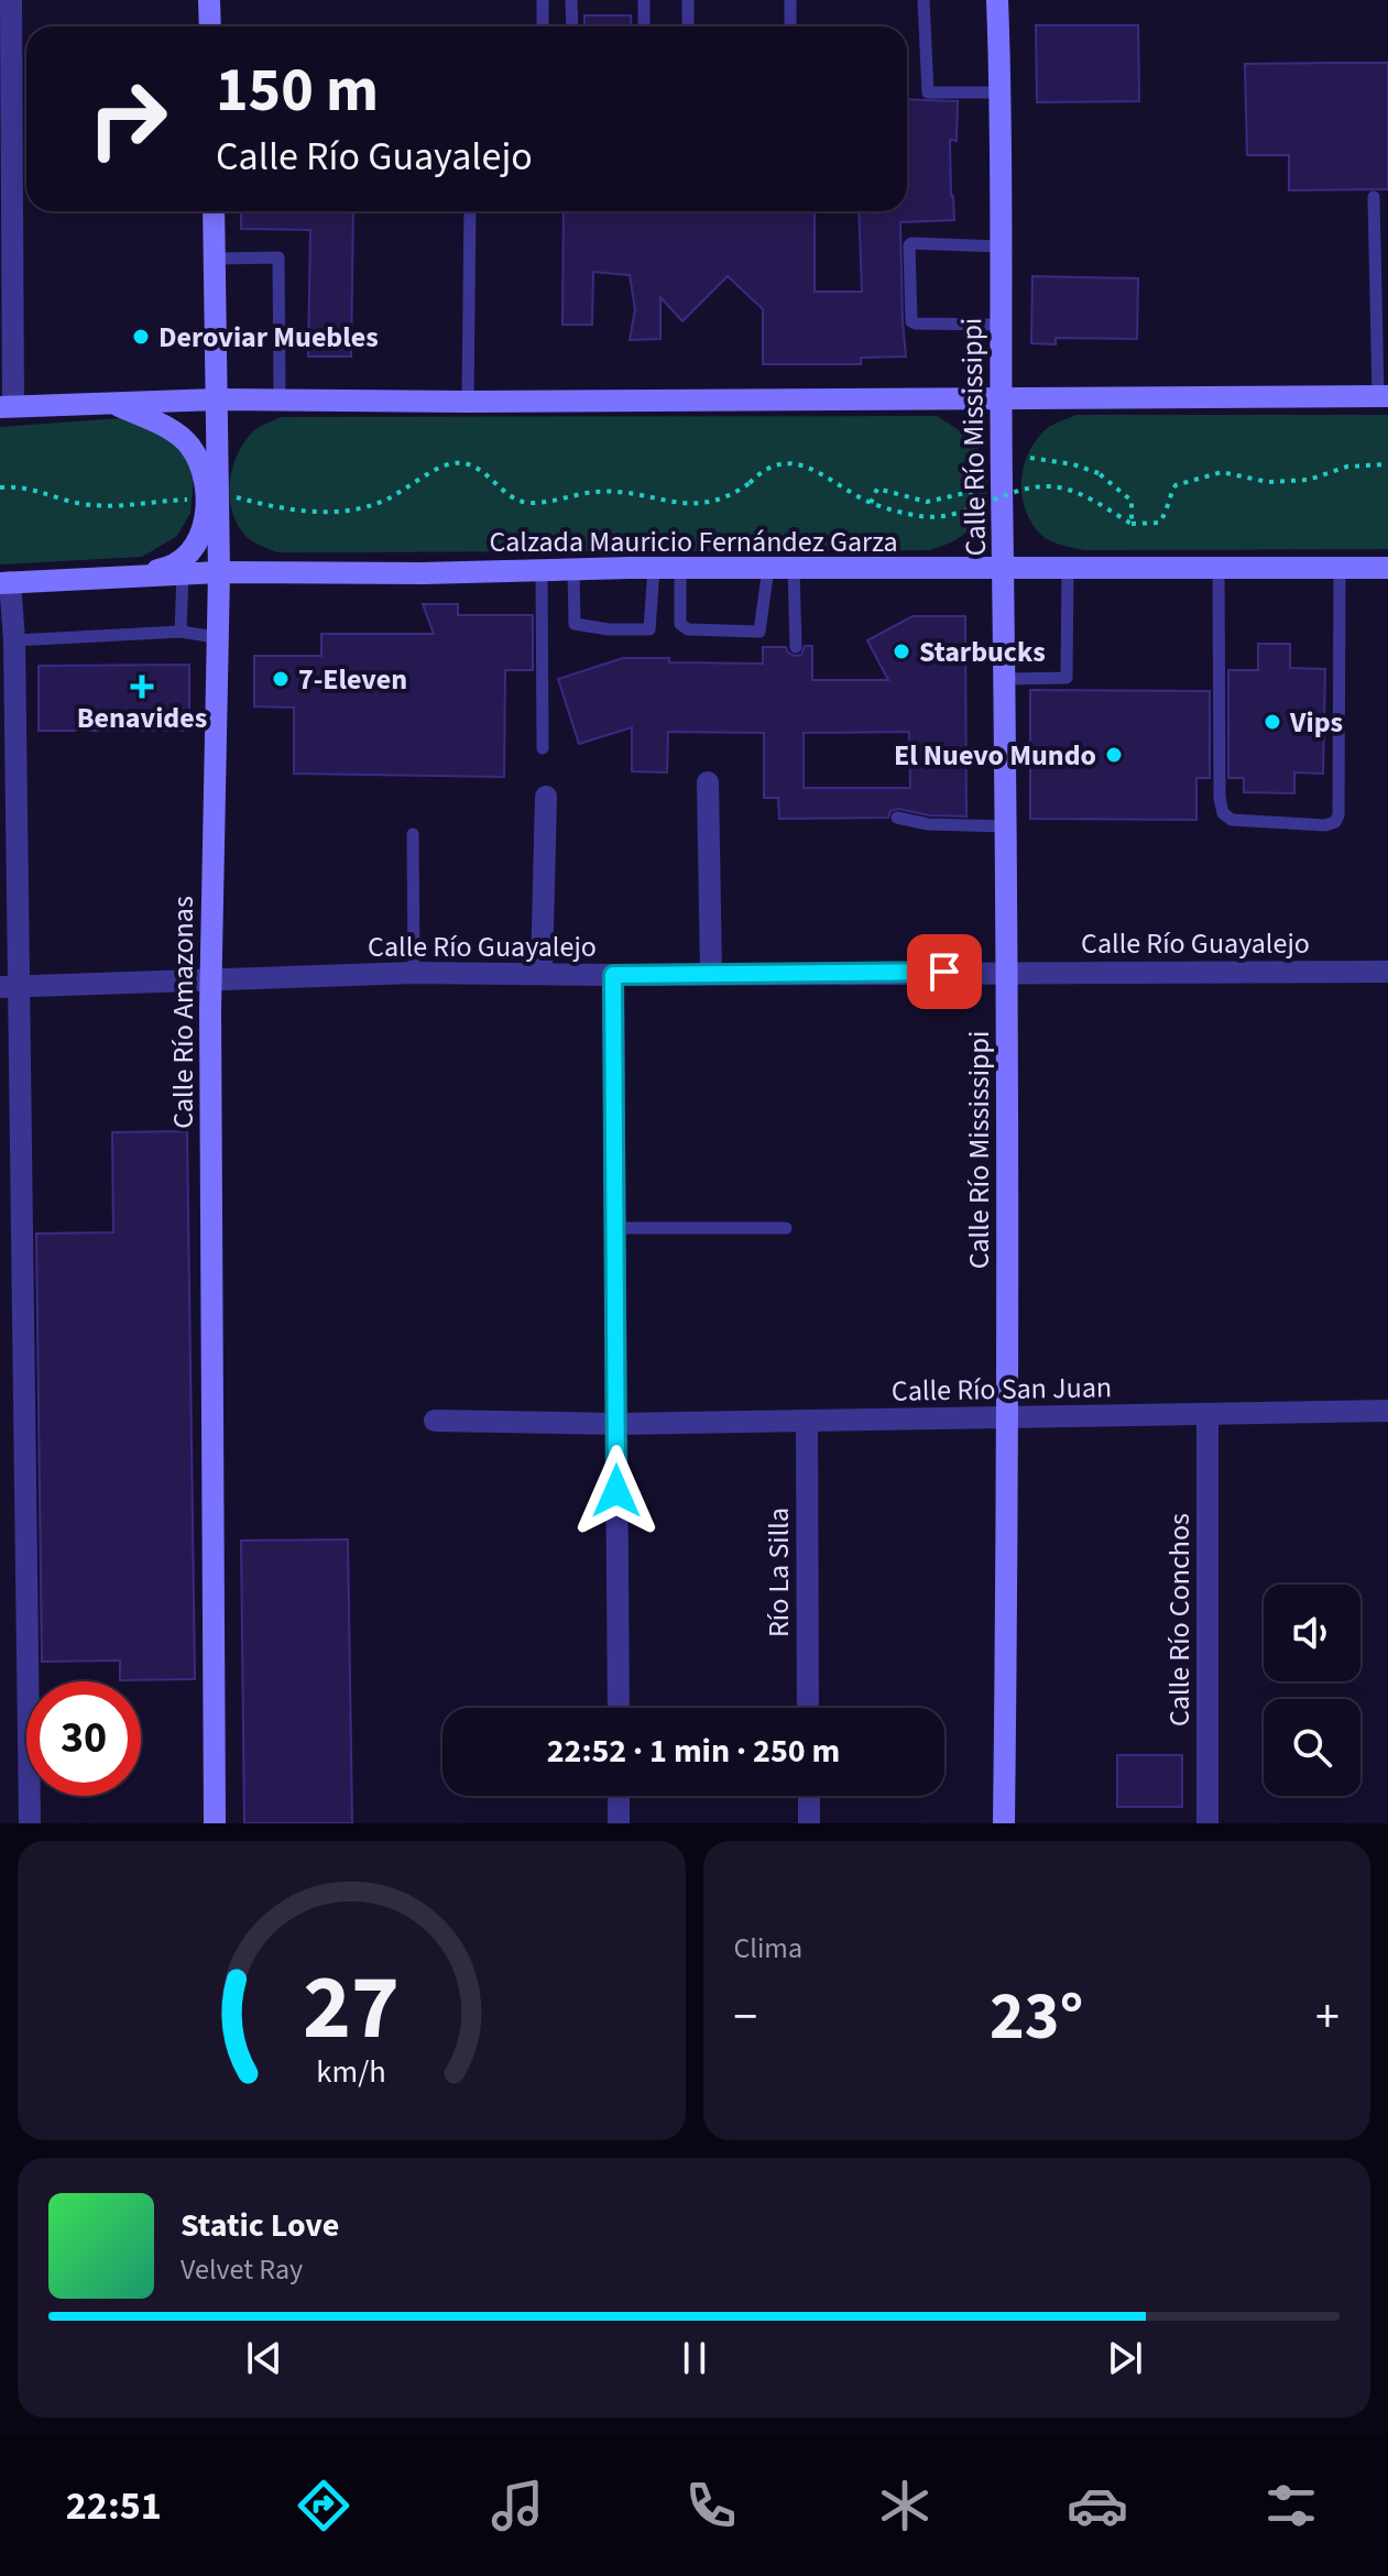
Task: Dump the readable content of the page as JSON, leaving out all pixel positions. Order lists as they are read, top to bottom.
{
  "streets": {
    "street": [
      "Calle Río Mississippi",
      "Calzada Mauricio Fernández Garza",
      "Calle Río Guayalejo",
      "Calle Río Amazonas",
      "Calle Río San Juan",
      "Río La Silla",
      "Calle Río Conchos"
    ]
  },
  "crossings": [
    ["Calle Río Mississippi", "Calzada Mauricio Fernández Garza"],
    ["Calle Río Mississippi", "Calle Río Guayalejo"],
    ["Calle Río Mississippi", "Calle Río San Juan"],
    ["Calzada Mauricio Fernández Garza", "Calle Río Amazonas"],
    ["Calle Río Guayalejo", "Calle Río Amazonas"],
    ["Calle Río San Juan", "Río La Silla"],
    ["Calle Río San Juan", "Calle Río Conchos"]
  ],
  "places": {
    "other": [
      "Deroviar Muebles",
      "Starbucks",
      "7-Eleven",
      "Vips",
      "El Nuevo Mundo"
    ],
    "health": ["Benavides"]
  },
  "page": {
    "turn": ["150 m", "Calle Río Guayalejo"],
    "limit": "30",
    "trip": "22:52 · 1 min · 250 m",
    "tile": "Clima",
    "heat": ["−", "23°", "+"],
    "song": ["Static Love", "Velvet Ray"],
    "tabs": "22:51",
    "gauge": ["27", "km/h"]
  }
}
